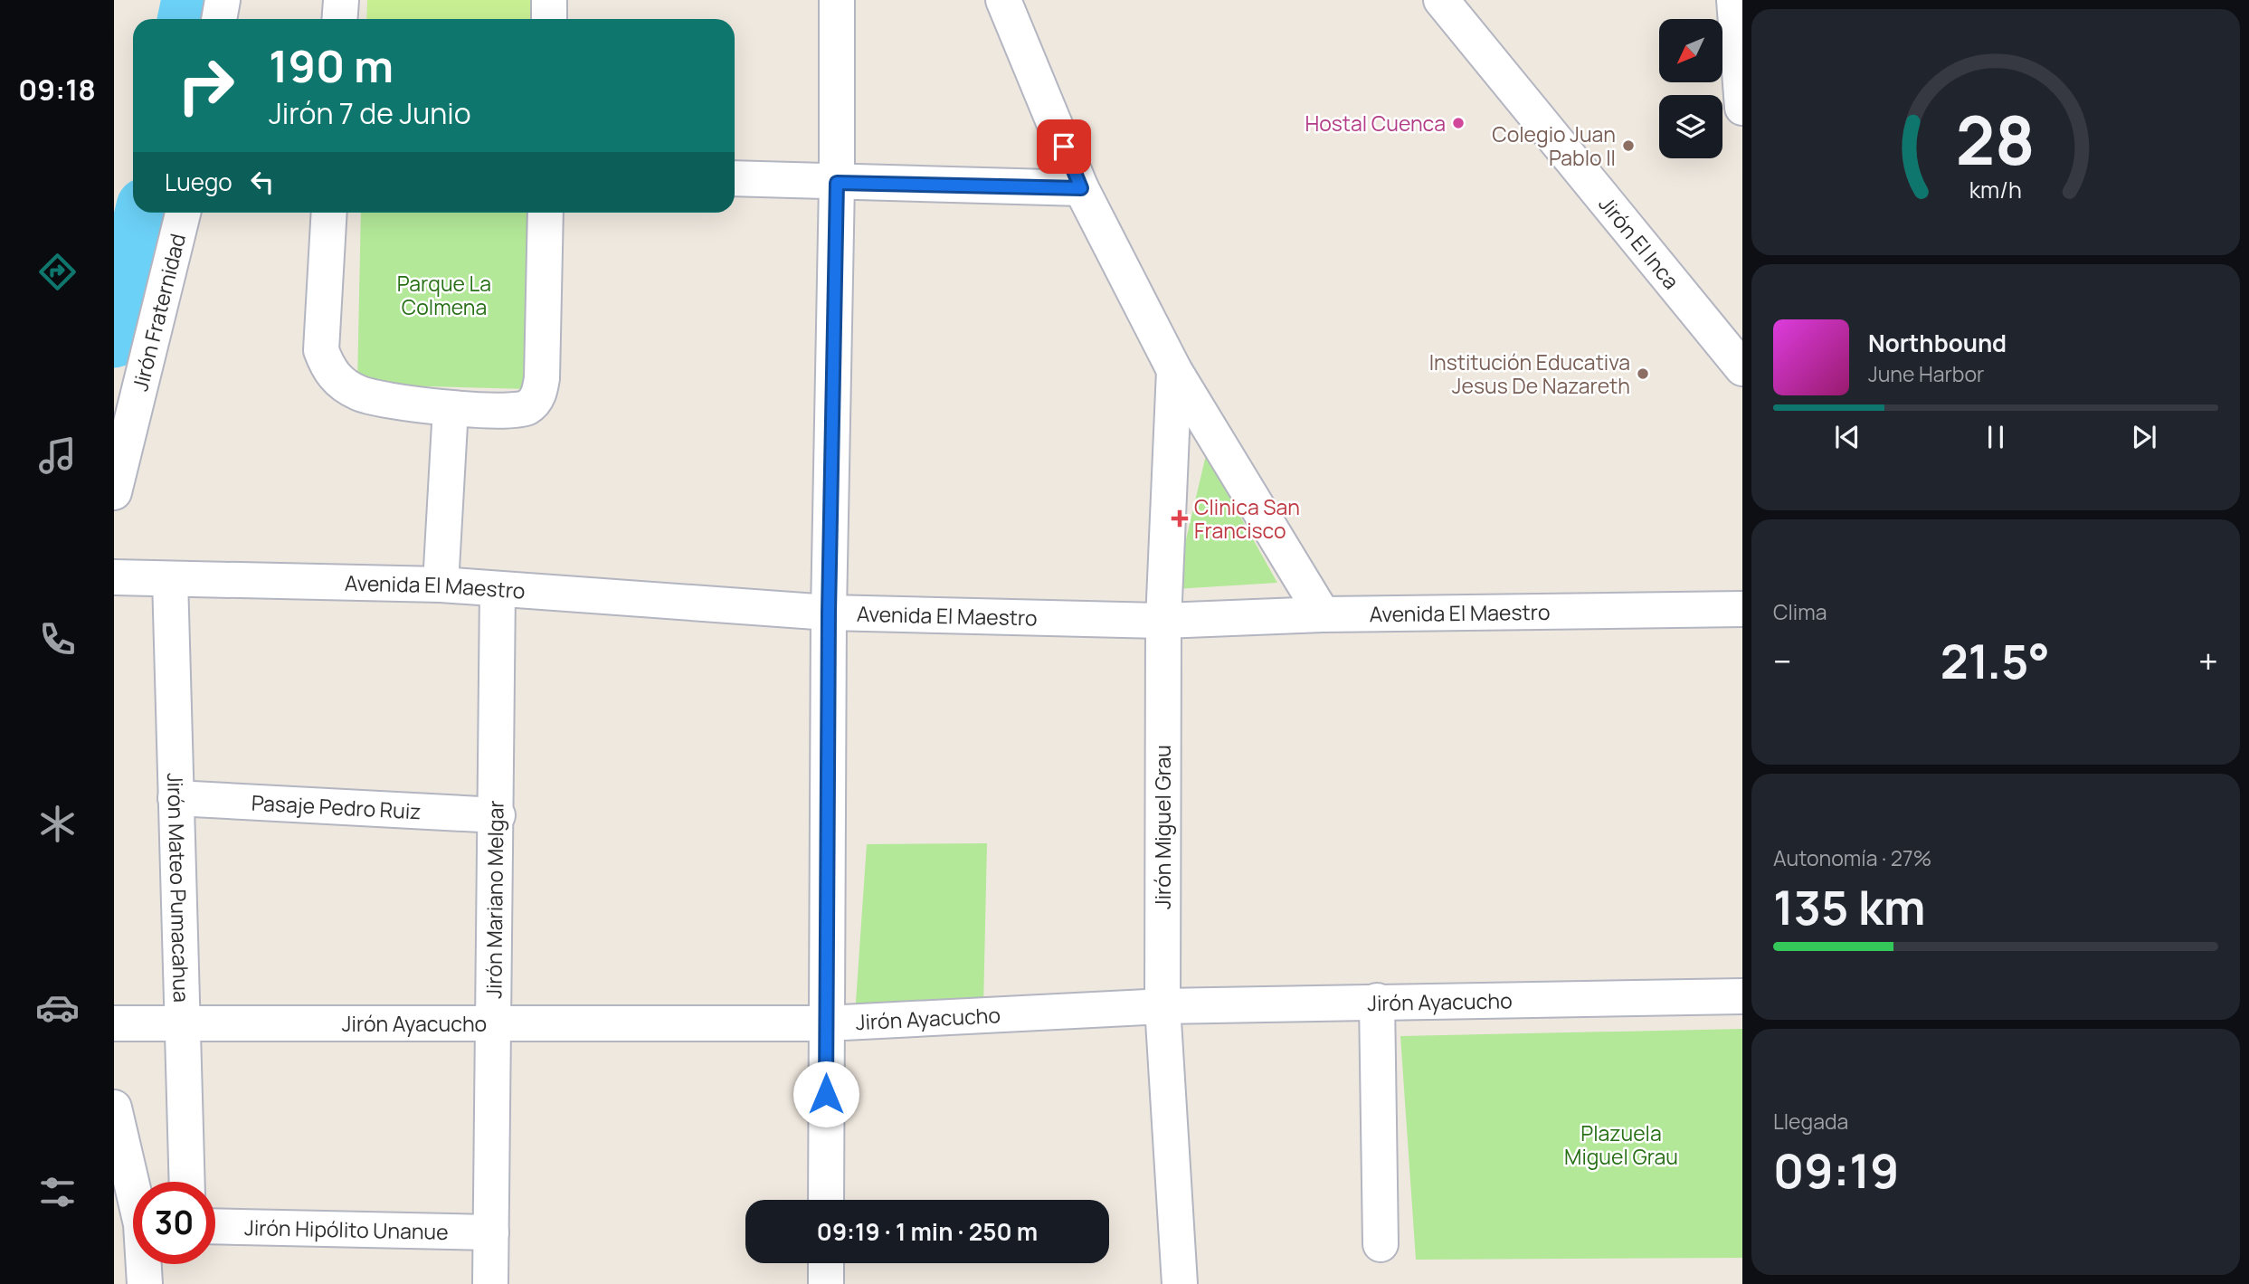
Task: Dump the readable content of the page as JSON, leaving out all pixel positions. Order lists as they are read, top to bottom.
{
  "streets": {
    "street": [
      "Jirón El Inca",
      "Jirón Fraternidad",
      "Avenida El Maestro",
      "Pasaje Pedro Ruiz",
      "Jirón Miguel Grau",
      "Jirón Mateo Pumacahua",
      "Jirón Mariano Melgar",
      "Jirón Ayacucho",
      "Jirón Hipólito Unanue"
    ]
  },
  "crossings": [
    ["Avenida El Maestro", "Jirón Miguel Grau"],
    ["Avenida El Maestro", "Jirón Mateo Pumacahua"],
    ["Avenida El Maestro", "Jirón Mariano Melgar"],
    ["Pasaje Pedro Ruiz", "Jirón Mateo Pumacahua"],
    ["Pasaje Pedro Ruiz", "Jirón Mariano Melgar"],
    ["Jirón Miguel Grau", "Jirón Ayacucho"],
    ["Jirón Mateo Pumacahua", "Jirón Ayacucho"],
    ["Jirón Mariano Melgar", "Jirón Ayacucho"],
    ["Jirón Mariano Melgar", "Jirón Hipólito Unanue"]
  ],
  "parks": ["Parque La Colmena", "Plazuela Miguel Grau"],
  "places": {
    "other": ["Hostal Cuenca", "Colegio Juan Pablo II", "Institución Educativa Jesus De Nazareth"],
    "health": ["Clinica San Francisco"]
  },
  "north": "bottom left",
  "page": {
    "tabs": "09:18",
    "turn": ["190 m", "Jirón 7 de Junio"],
    "then": "Luego",
    "song": ["Northbound", "June Harbor"],
    "tile": [
      "Clima",
      ["Autonomía · 27%", "135 km"],
      ["Llegada", "09:19"]
    ],
    "heat": ["−", "21.5°", "+"],
    "limit": "30",
    "trip": "09:19 · 1 min · 250 m",
    "gauge": ["28", "km/h"]
  }
}
